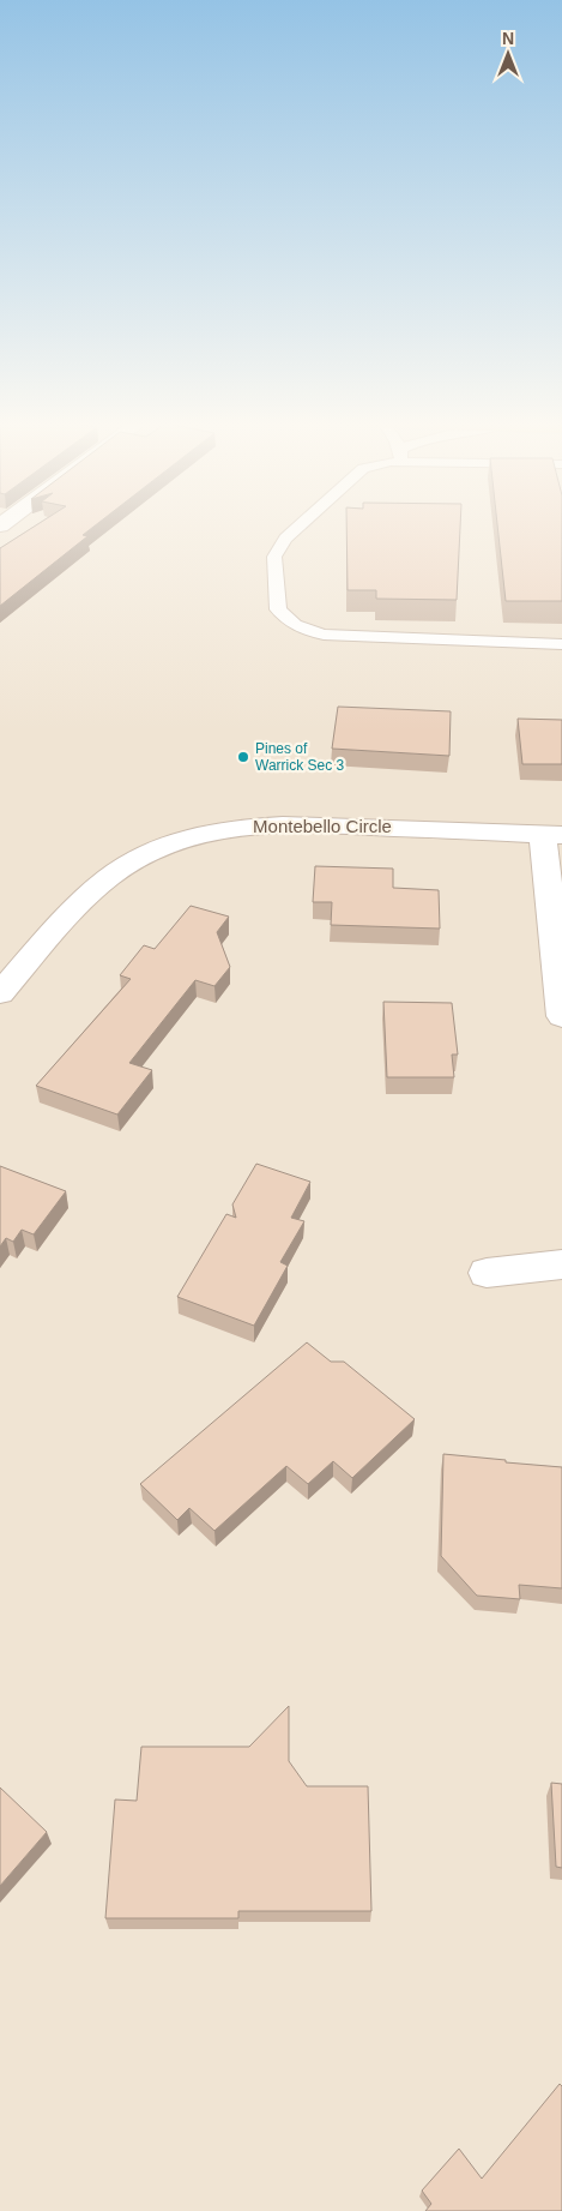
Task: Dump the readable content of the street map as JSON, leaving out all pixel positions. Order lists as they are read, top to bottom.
{
  "streets": {
    "street": ["Montebello Circle"]
  },
  "places": ["Pines of Warrick Sec 3"],
  "north": "top"
}
